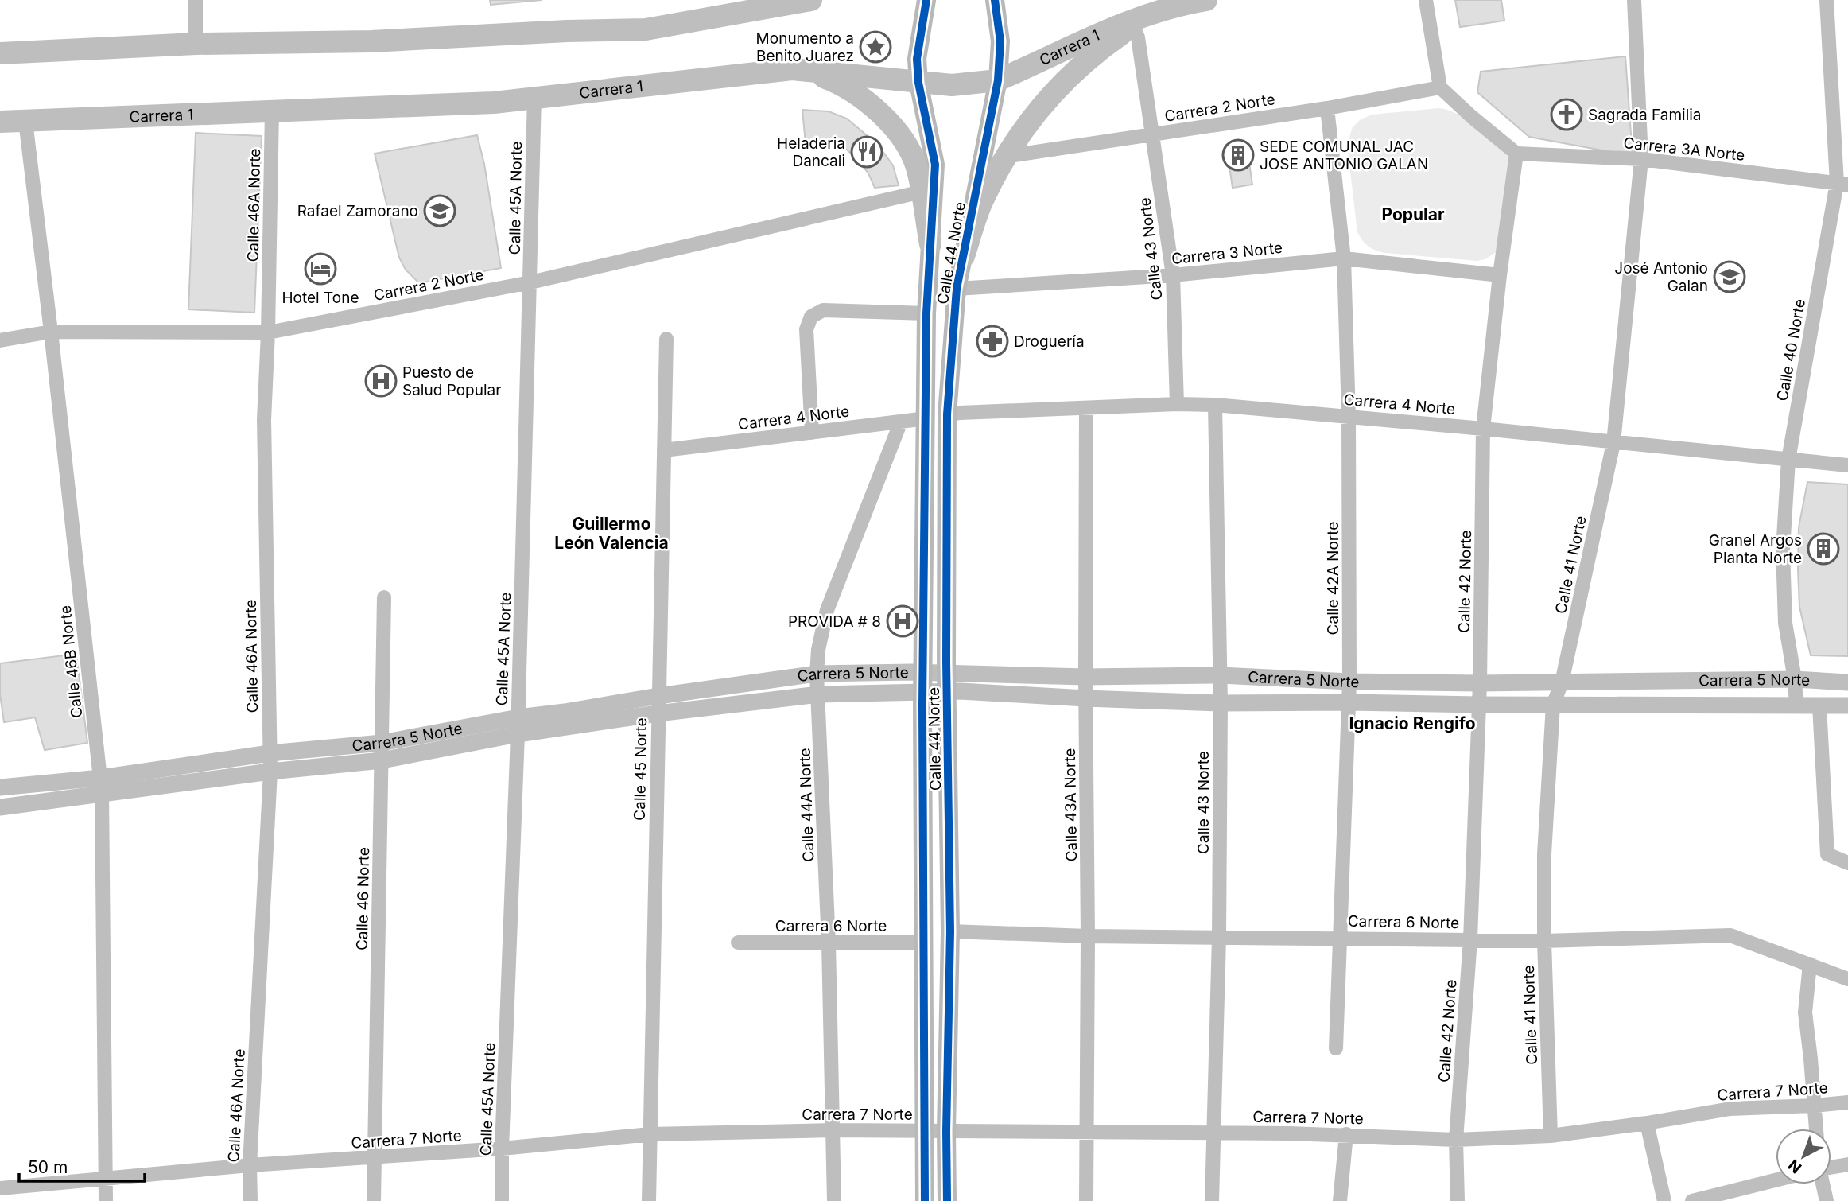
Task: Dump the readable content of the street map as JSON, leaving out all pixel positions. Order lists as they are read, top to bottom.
{
  "streets": {
    "main road": ["Carrera 1", "Calle 44 Norte"],
    "street": [
      "Carrera 2 Norte",
      "Carrera 3A Norte",
      "Calle 45A Norte",
      "Calle 46A Norte",
      "Calle 43 Norte",
      "Carrera 3 Norte",
      "Calle 40 Norte",
      "Carrera 4 Norte",
      "Calle 41 Norte",
      "Calle 42A Norte",
      "Calle 42 Norte",
      "Calle 46B Norte",
      "Carrera 5 Norte",
      "Calle 45 Norte",
      "Calle 44A Norte",
      "Calle 43A Norte",
      "Calle 46 Norte",
      "Carrera 6 Norte",
      "Carrera 7 Norte"
    ]
  },
  "crossings": [
    ["Carrera 1", "Calle 45A Norte"],
    ["Carrera 1", "Calle 46A Norte"],
    ["Carrera 1", "Calle 44 Norte"],
    ["Carrera 1", "Calle 46B Norte"],
    ["Carrera 2 Norte", "Calle 45A Norte"],
    ["Carrera 2 Norte", "Calle 46A Norte"],
    ["Carrera 2 Norte", "Calle 43 Norte"],
    ["Carrera 2 Norte", "Calle 42A Norte"],
    ["Carrera 2 Norte", "Calle 46B Norte"],
    ["Carrera 3A Norte", "Calle 40 Norte"],
    ["Carrera 3A Norte", "Calle 41 Norte"],
    ["Carrera 3A Norte", "Calle 42 Norte"],
    ["Calle 45A Norte", "Carrera 5 Norte"],
    ["Calle 45A Norte", "Carrera 7 Norte"],
    ["Calle 46A Norte", "Carrera 5 Norte"],
    ["Calle 46A Norte", "Carrera 7 Norte"],
    ["Calle 43 Norte", "Carrera 3 Norte"],
    ["Calle 43 Norte", "Carrera 4 Norte"],
    ["Calle 43 Norte", "Carrera 5 Norte"],
    ["Calle 43 Norte", "Carrera 6 Norte"],
    ["Calle 43 Norte", "Carrera 7 Norte"],
    ["Calle 44 Norte", "Carrera 3 Norte"],
    ["Calle 44 Norte", "Carrera 4 Norte"],
    ["Calle 44 Norte", "Carrera 5 Norte"],
    ["Calle 44 Norte", "Carrera 6 Norte"],
    ["Calle 44 Norte", "Carrera 7 Norte"],
    ["Carrera 3 Norte", "Calle 42A Norte"],
    ["Carrera 3 Norte", "Calle 42 Norte"],
    ["Calle 40 Norte", "Carrera 4 Norte"],
    ["Calle 40 Norte", "Carrera 5 Norte"],
    ["Carrera 4 Norte", "Calle 41 Norte"],
    ["Carrera 4 Norte", "Calle 42A Norte"],
    ["Carrera 4 Norte", "Calle 42 Norte"],
    ["Carrera 4 Norte", "Calle 45 Norte"],
    ["Carrera 4 Norte", "Calle 44A Norte"],
    ["Carrera 4 Norte", "Calle 43A Norte"],
    ["Calle 41 Norte", "Carrera 5 Norte"],
    ["Calle 41 Norte", "Carrera 6 Norte"],
    ["Calle 41 Norte", "Carrera 7 Norte"],
    ["Calle 42A Norte", "Carrera 5 Norte"],
    ["Calle 42A Norte", "Carrera 6 Norte"],
    ["Calle 42 Norte", "Carrera 5 Norte"],
    ["Calle 42 Norte", "Carrera 6 Norte"],
    ["Calle 42 Norte", "Carrera 7 Norte"],
    ["Calle 46B Norte", "Carrera 5 Norte"],
    ["Calle 46B Norte", "Carrera 7 Norte"],
    ["Carrera 5 Norte", "Calle 45 Norte"],
    ["Carrera 5 Norte", "Calle 44A Norte"],
    ["Carrera 5 Norte", "Calle 43A Norte"],
    ["Carrera 5 Norte", "Calle 46 Norte"],
    ["Calle 45 Norte", "Carrera 7 Norte"],
    ["Calle 44A Norte", "Carrera 6 Norte"],
    ["Calle 44A Norte", "Carrera 7 Norte"],
    ["Calle 43A Norte", "Carrera 6 Norte"],
    ["Calle 43A Norte", "Carrera 7 Norte"],
    ["Calle 46 Norte", "Carrera 7 Norte"]
  ],
  "districts": ["Popular", "Guillermo León Valencia", "Ignacio Rengifo"],
  "places": {
    "place": ["Monumento a Benito Juarez"],
    "church": ["Sagrada Familia"],
    "restaurant": ["Heladeria Dancali"],
    "building": ["SEDE COMUNAL JAC JOSE ANTONIO GALAN", "Granel Argos Planta Norte"],
    "school or university": ["Rafael Zamorano", "José Antonio Galan"],
    "hotel": ["Hotel Tone"],
    "pharmacy": ["Droguería"],
    "hospital": ["Puesto de Salud Popular", "PROVIDA # 8"]
  },
  "scale_bar": "50 m",
  "north": "bottom left"
}
